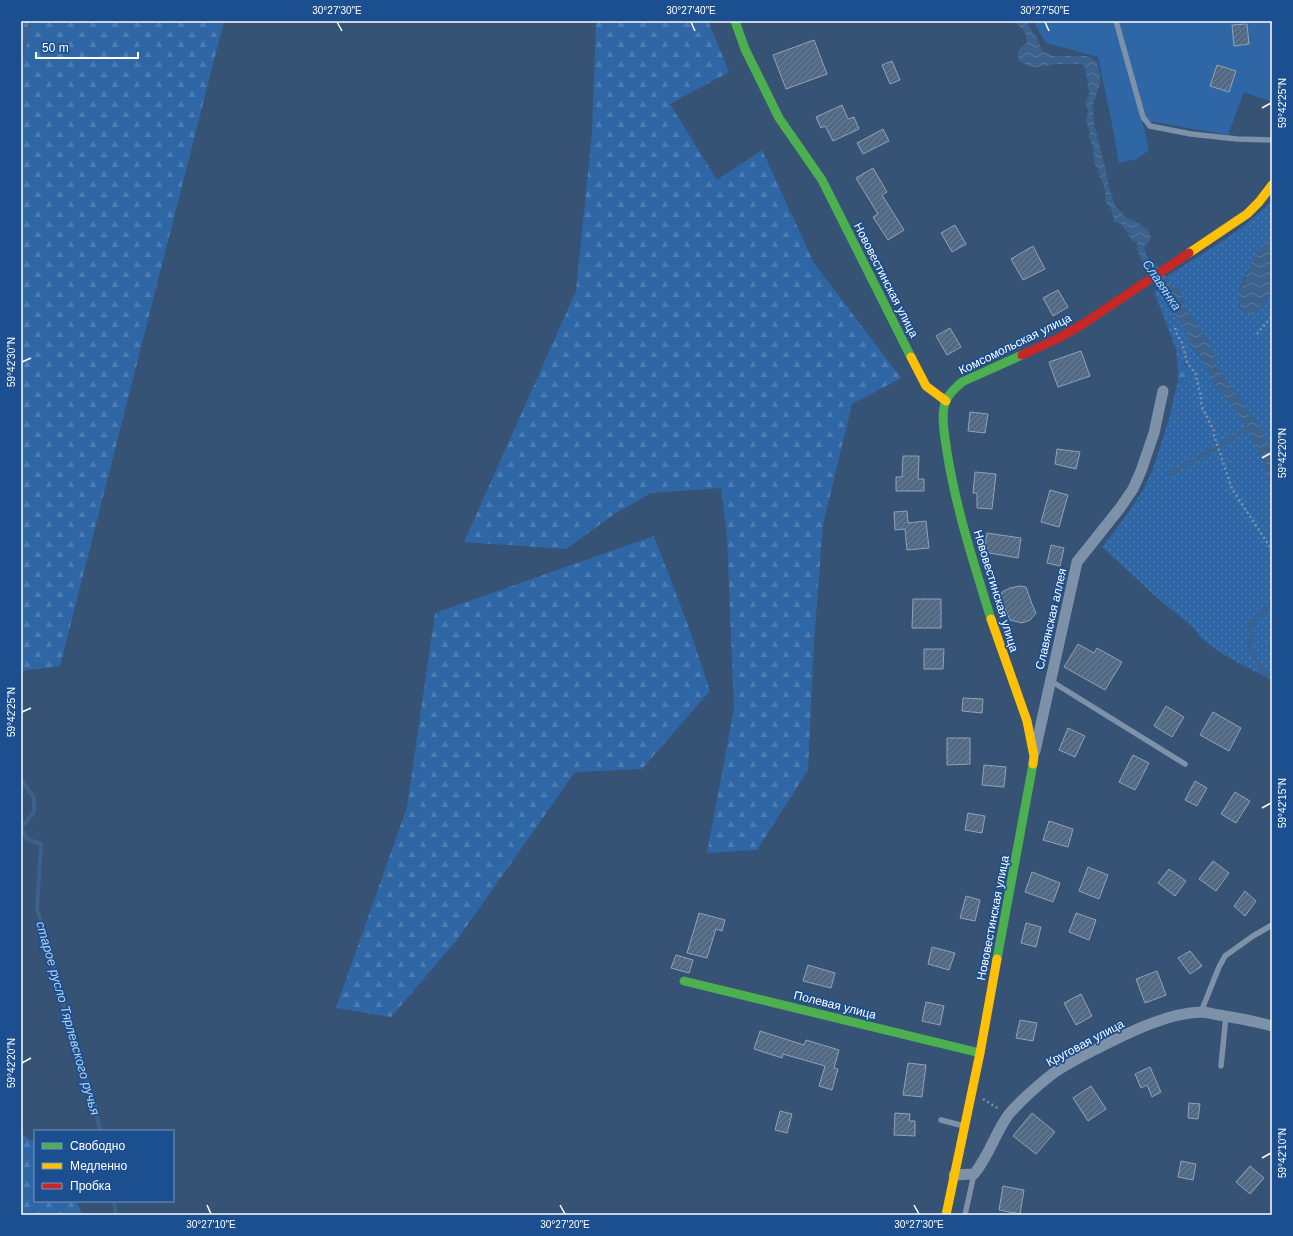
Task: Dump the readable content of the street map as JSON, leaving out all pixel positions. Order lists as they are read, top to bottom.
{
  "streets": {
    "street": [
      "Нововестинская улица",
      "Комсомольская улица",
      "Славянская аллея",
      "Полевая улица",
      "Круговая улица"
    ]
  },
  "crossings": [
    ["Нововестинская улица", "Комсомольская улица"],
    ["Нововестинская улица", "Славянская аллея"],
    ["Нововестинская улица", "Полевая улица"]
  ],
  "water": ["Славянка", "старое русло Тярлевского ручья"],
  "legend": ["Свободно", "Медленно", "Пробка"],
  "scale_bar": "50 m",
  "coordinates": [
    "30°27'30\"E",
    "30°27'40\"E",
    "30°27'50\"E",
    "59°42'25\"N",
    "59°42'30\"N",
    "59°42'20\"N",
    "59°42'15\"N",
    "59°42'10\"N",
    "30°27'10\"E",
    "30°27'20\"E"
  ]
}
